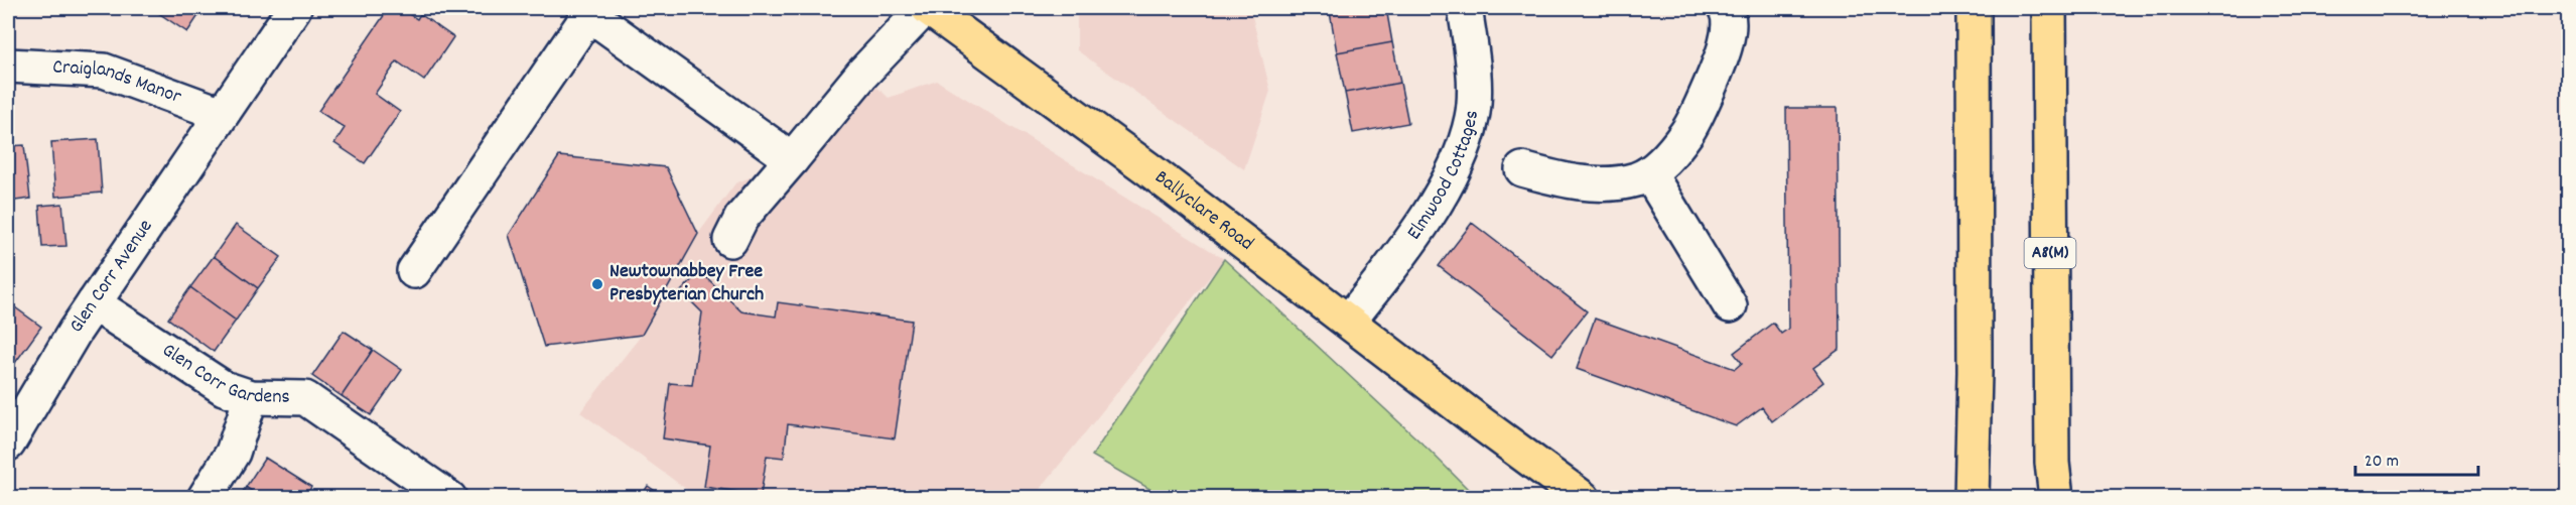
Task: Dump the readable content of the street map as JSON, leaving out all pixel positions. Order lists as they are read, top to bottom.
{
  "streets": {
    "main road": ["Ballyclare Road", "A8(M)"],
    "street": [
      "Craiglands Manor",
      "Elmwood Cottages",
      "Glen Corr Avenue",
      "Glen Corr Gardens"
    ]
  },
  "crossings": [
    ["Craiglands Manor", "Glen Corr Avenue"],
    ["Elmwood Cottages", "Ballyclare Road"],
    ["Glen Corr Avenue", "Glen Corr Gardens"]
  ],
  "places": ["Newtownabbey Free Presbyterian Church"],
  "scale_bar": "20 m"
}
